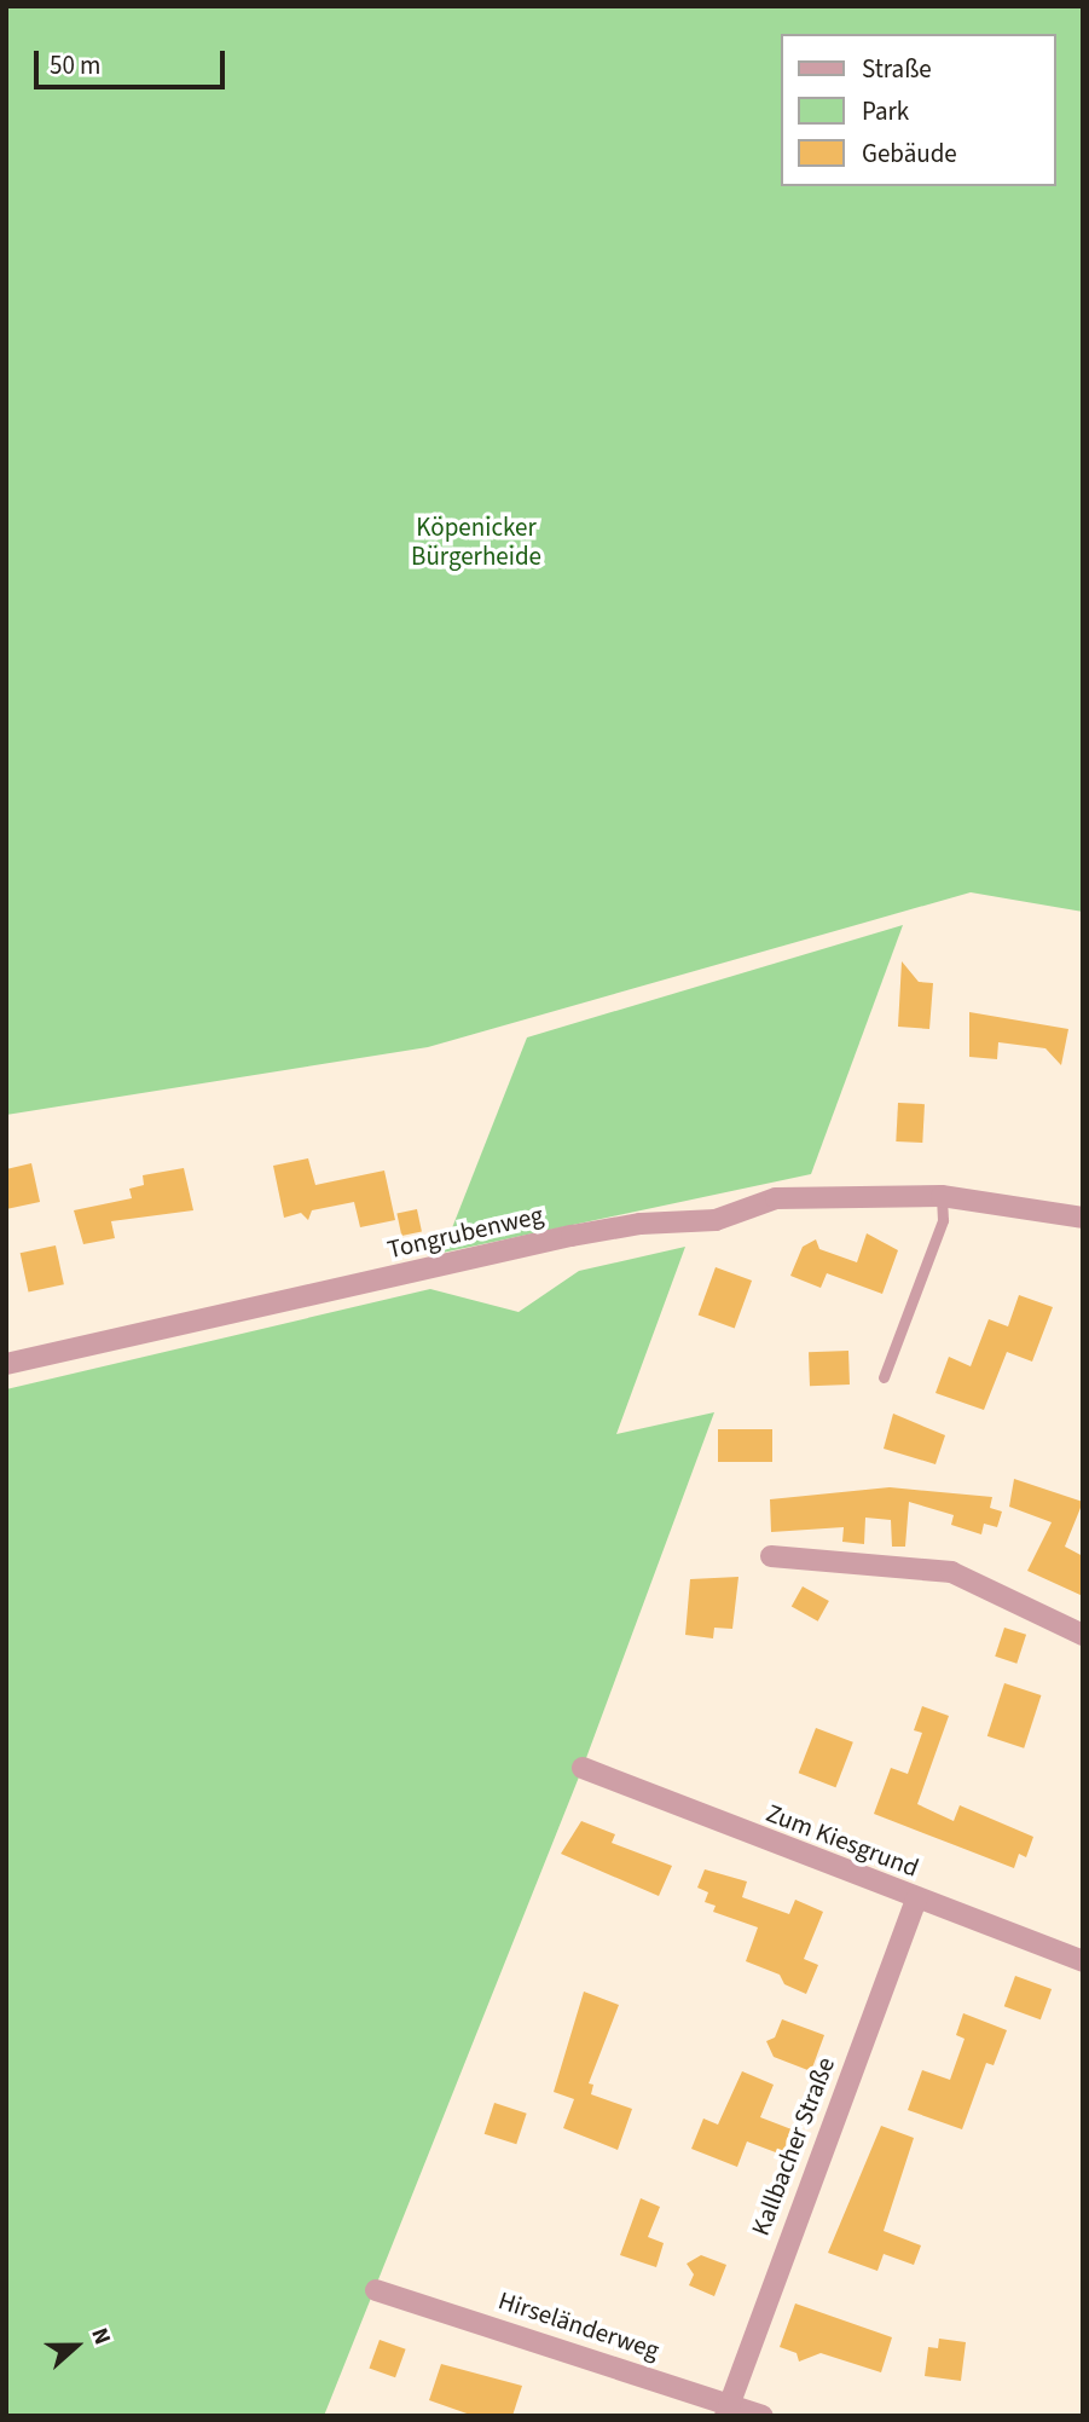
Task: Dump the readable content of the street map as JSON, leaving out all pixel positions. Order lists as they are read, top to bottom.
{
  "streets": {
    "street": [
      "Tongrubenweg",
      "Zum Kiesgrund",
      "Kallbacher Straße",
      "Hirseländerweg"
    ]
  },
  "crossings": [
    ["Zum Kiesgrund", "Kallbacher Straße"],
    ["Kallbacher Straße", "Hirseländerweg"]
  ],
  "parks": ["Köpenicker Bürgerheide"],
  "legend": ["Straße", "Park", "Gebäude"],
  "scale_bar": "50 m",
  "north": "right"
}
